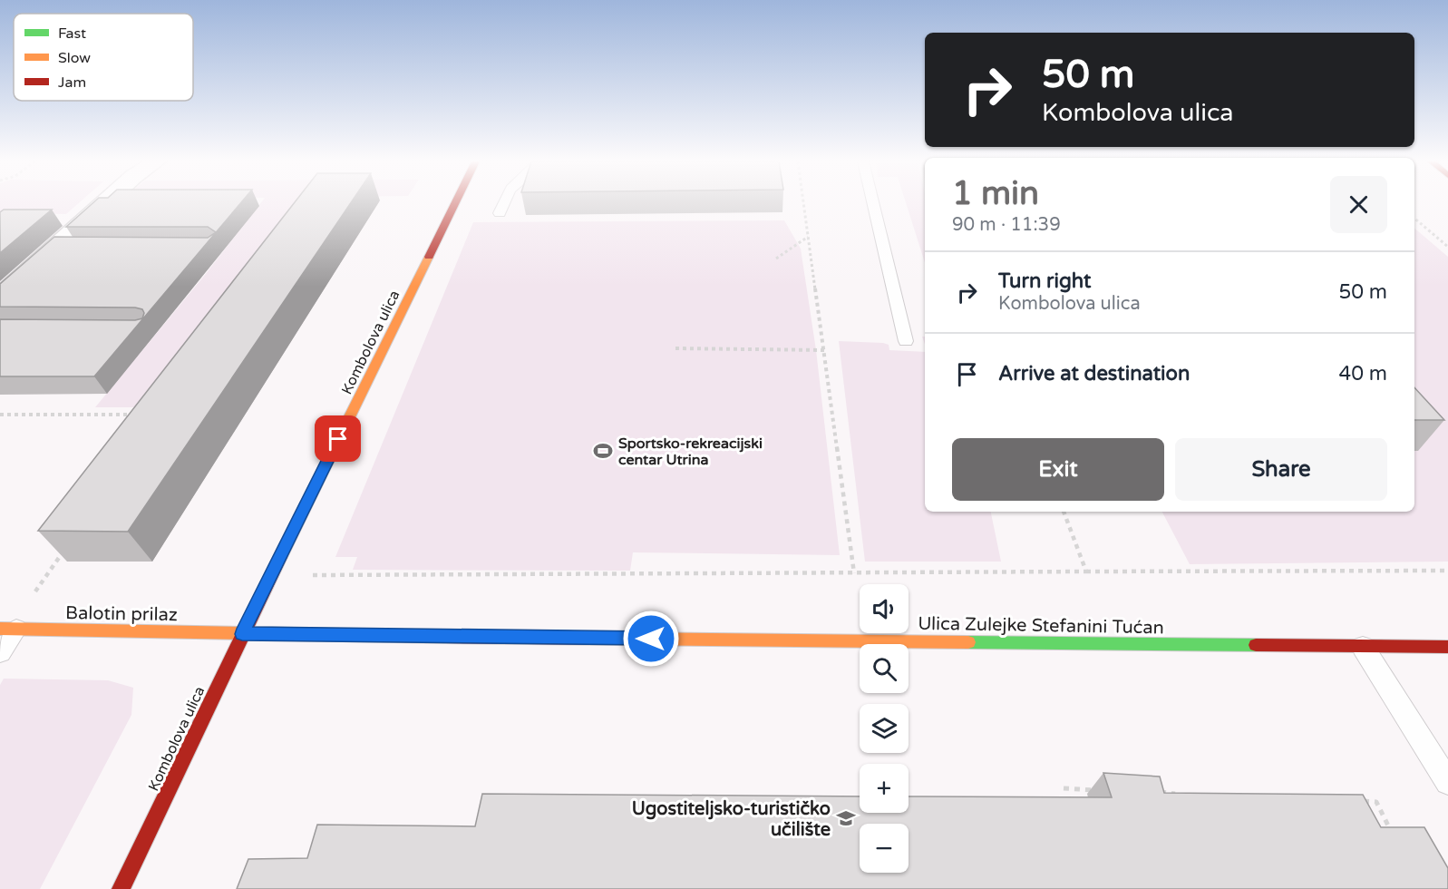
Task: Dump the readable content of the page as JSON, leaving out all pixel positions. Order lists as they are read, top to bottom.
{
  "streets": {
    "street": ["Kombolova ulica", "Balotin prilaz", "Ulica Zulejke Stefanini Tućan"]
  },
  "crossings": [
    ["Kombolova ulica", "Balotin prilaz"],
    ["Kombolova ulica", "Ulica Zulejke Stefanini Tućan"],
    ["Balotin prilaz", "Ulica Zulejke Stefanini Tućan"]
  ],
  "places": {
    "sports": ["Sportsko-rekreacijski centar Utrina"],
    "school or university": ["Ugostiteljsko-turističko učilište"]
  },
  "legend": ["Fast", "Slow", "Jam"],
  "page": {
    "turn": ["50 m", "Kombolova ulica"],
    "heading": ["1 min", "90 m · 11:39"],
    "list": [
      {
        "name": "Turn right",
        "note": "Kombolova ulica",
        "value": "50 m"
      },
      {
        "name": "Arrive at destination",
        "value": "40 m"
      }
    ],
    "buttons": ["Exit", "Share"],
    "map_buttons": ["+", "−"]
  }
}
